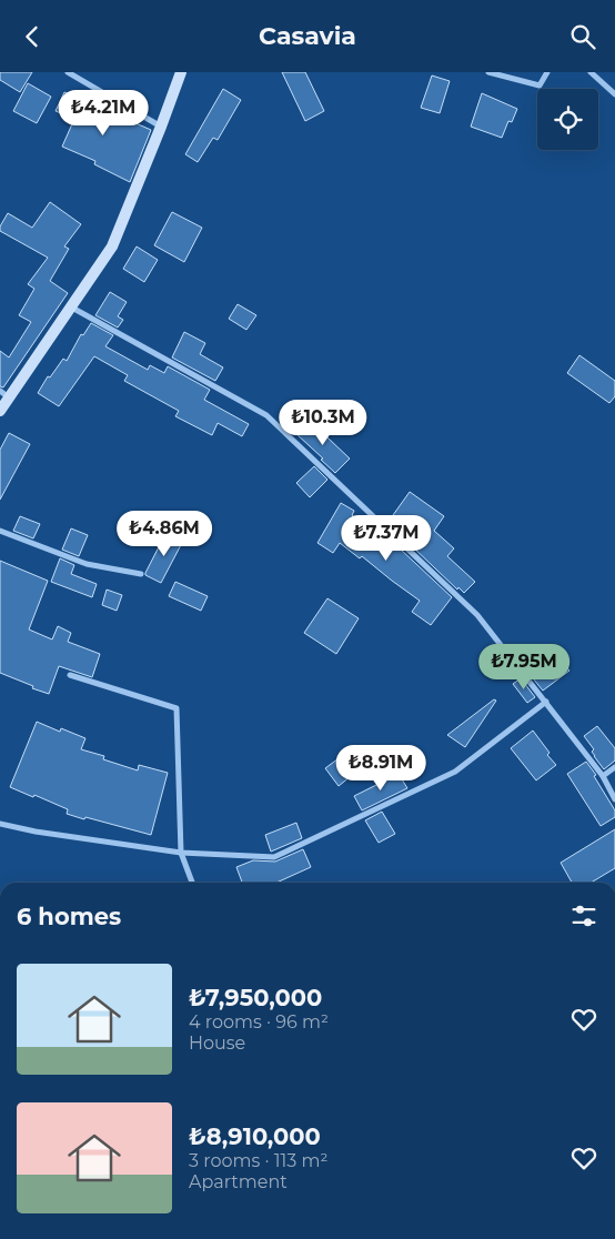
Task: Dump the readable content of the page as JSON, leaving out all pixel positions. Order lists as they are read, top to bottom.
{
  "page": {
    "header": "Casavia",
    "price": [
      "₺4.21M",
      "₺10.3M",
      "₺4.86M",
      "₺7.37M",
      "₺7.95M",
      "₺8.91M"
    ],
    "heading": "6 homes",
    "list": [
      {
        "name": "₺7,950,000",
        "note": "4 rooms · 96 m² · House"
      },
      {
        "name": "₺8,910,000",
        "note": "3 rooms · 113 m² · Apartment"
      }
    ]
  }
}
